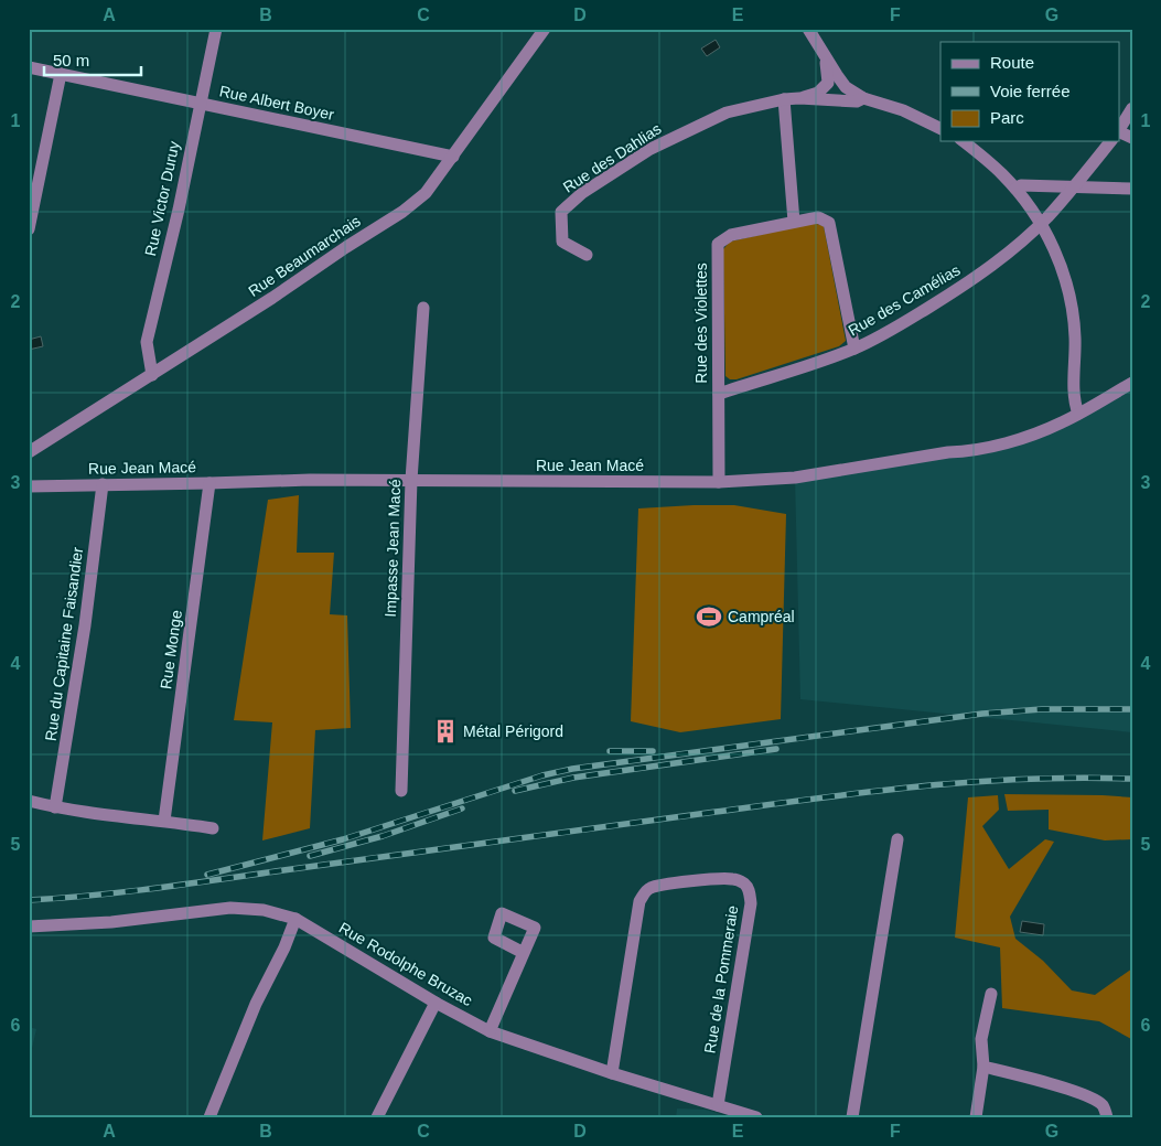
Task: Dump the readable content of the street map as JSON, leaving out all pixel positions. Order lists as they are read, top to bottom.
{
  "streets": {
    "street": [
      "Rue Albert Boyer",
      "Rue des Dahlias",
      "Rue Victor Duruy",
      "Rue Beaumarchais",
      "Rue des Camélias",
      "Rue des Violettes",
      "Rue Jean Macé",
      "Impasse Jean Macé",
      "Rue du Capitaine Faisandier",
      "Rue Monge",
      "Rue Rodolphe Bruzac",
      "Rue de la Pommeraie"
    ]
  },
  "crossings": [
    ["Rue Albert Boyer", "Rue Victor Duruy"],
    ["Rue Albert Boyer", "Rue Beaumarchais"],
    ["Rue Victor Duruy", "Rue Beaumarchais"],
    ["Rue des Camélias", "Rue des Violettes"],
    ["Rue des Violettes", "Rue Jean Macé"],
    ["Rue Jean Macé", "Impasse Jean Macé"],
    ["Rue Jean Macé", "Rue du Capitaine Faisandier"],
    ["Rue Jean Macé", "Rue Monge"],
    ["Rue Rodolphe Bruzac", "Rue de la Pommeraie"]
  ],
  "places": {
    "sports": ["Campréal"],
    "building": ["Métal Périgord"]
  },
  "legend": ["Route", "Voie ferrée", "Parc"],
  "scale_bar": "50 m",
  "grid": {
    "columns": [
      "A",
      "B",
      "C",
      "D",
      "E",
      "F",
      "G"
    ],
    "rows": [
      "1",
      "2",
      "3",
      "4",
      "5",
      "6"
    ]
  }
}
